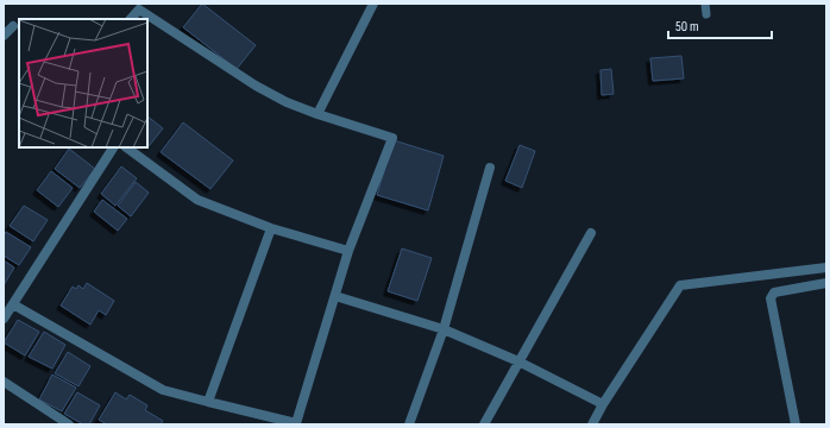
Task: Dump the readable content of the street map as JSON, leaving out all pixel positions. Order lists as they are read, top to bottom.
{
  "scale_bar": "50 m"
}
